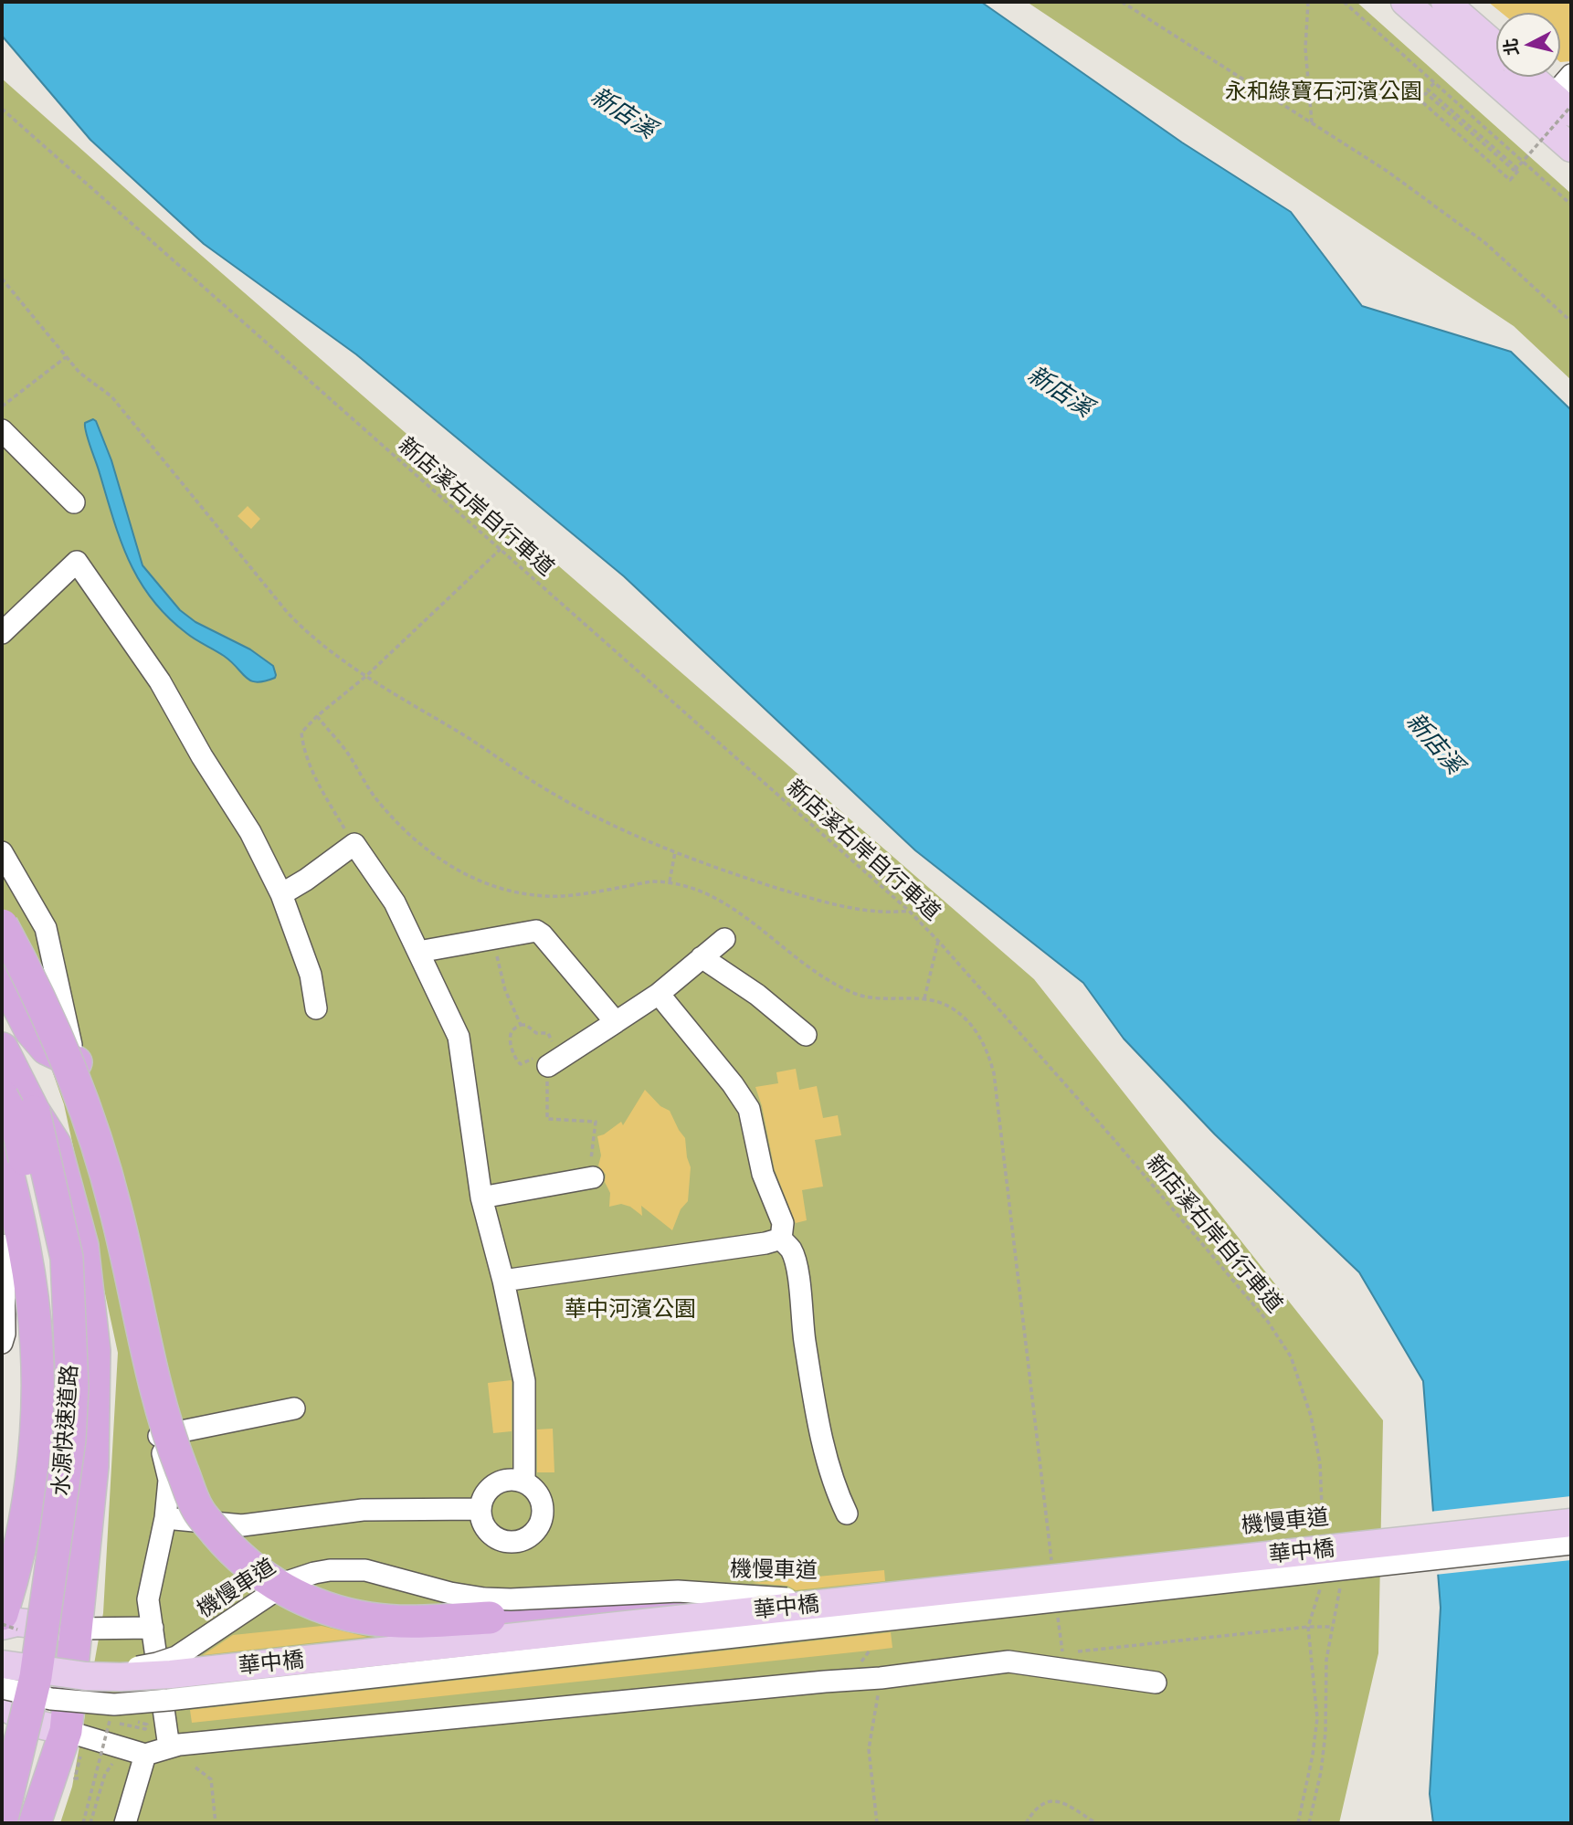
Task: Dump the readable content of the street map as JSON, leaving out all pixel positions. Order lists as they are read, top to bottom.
{
  "streets": {
    "highway": ["水源快速道路"],
    "main road": ["華中橋"],
    "lane": ["機慢車道"],
    "path": ["新店溪右岸自行車道"]
  },
  "water": ["新店溪"],
  "parks": ["永和綠寶石河濱公園", "華中河濱公園"],
  "north": "left"
}
